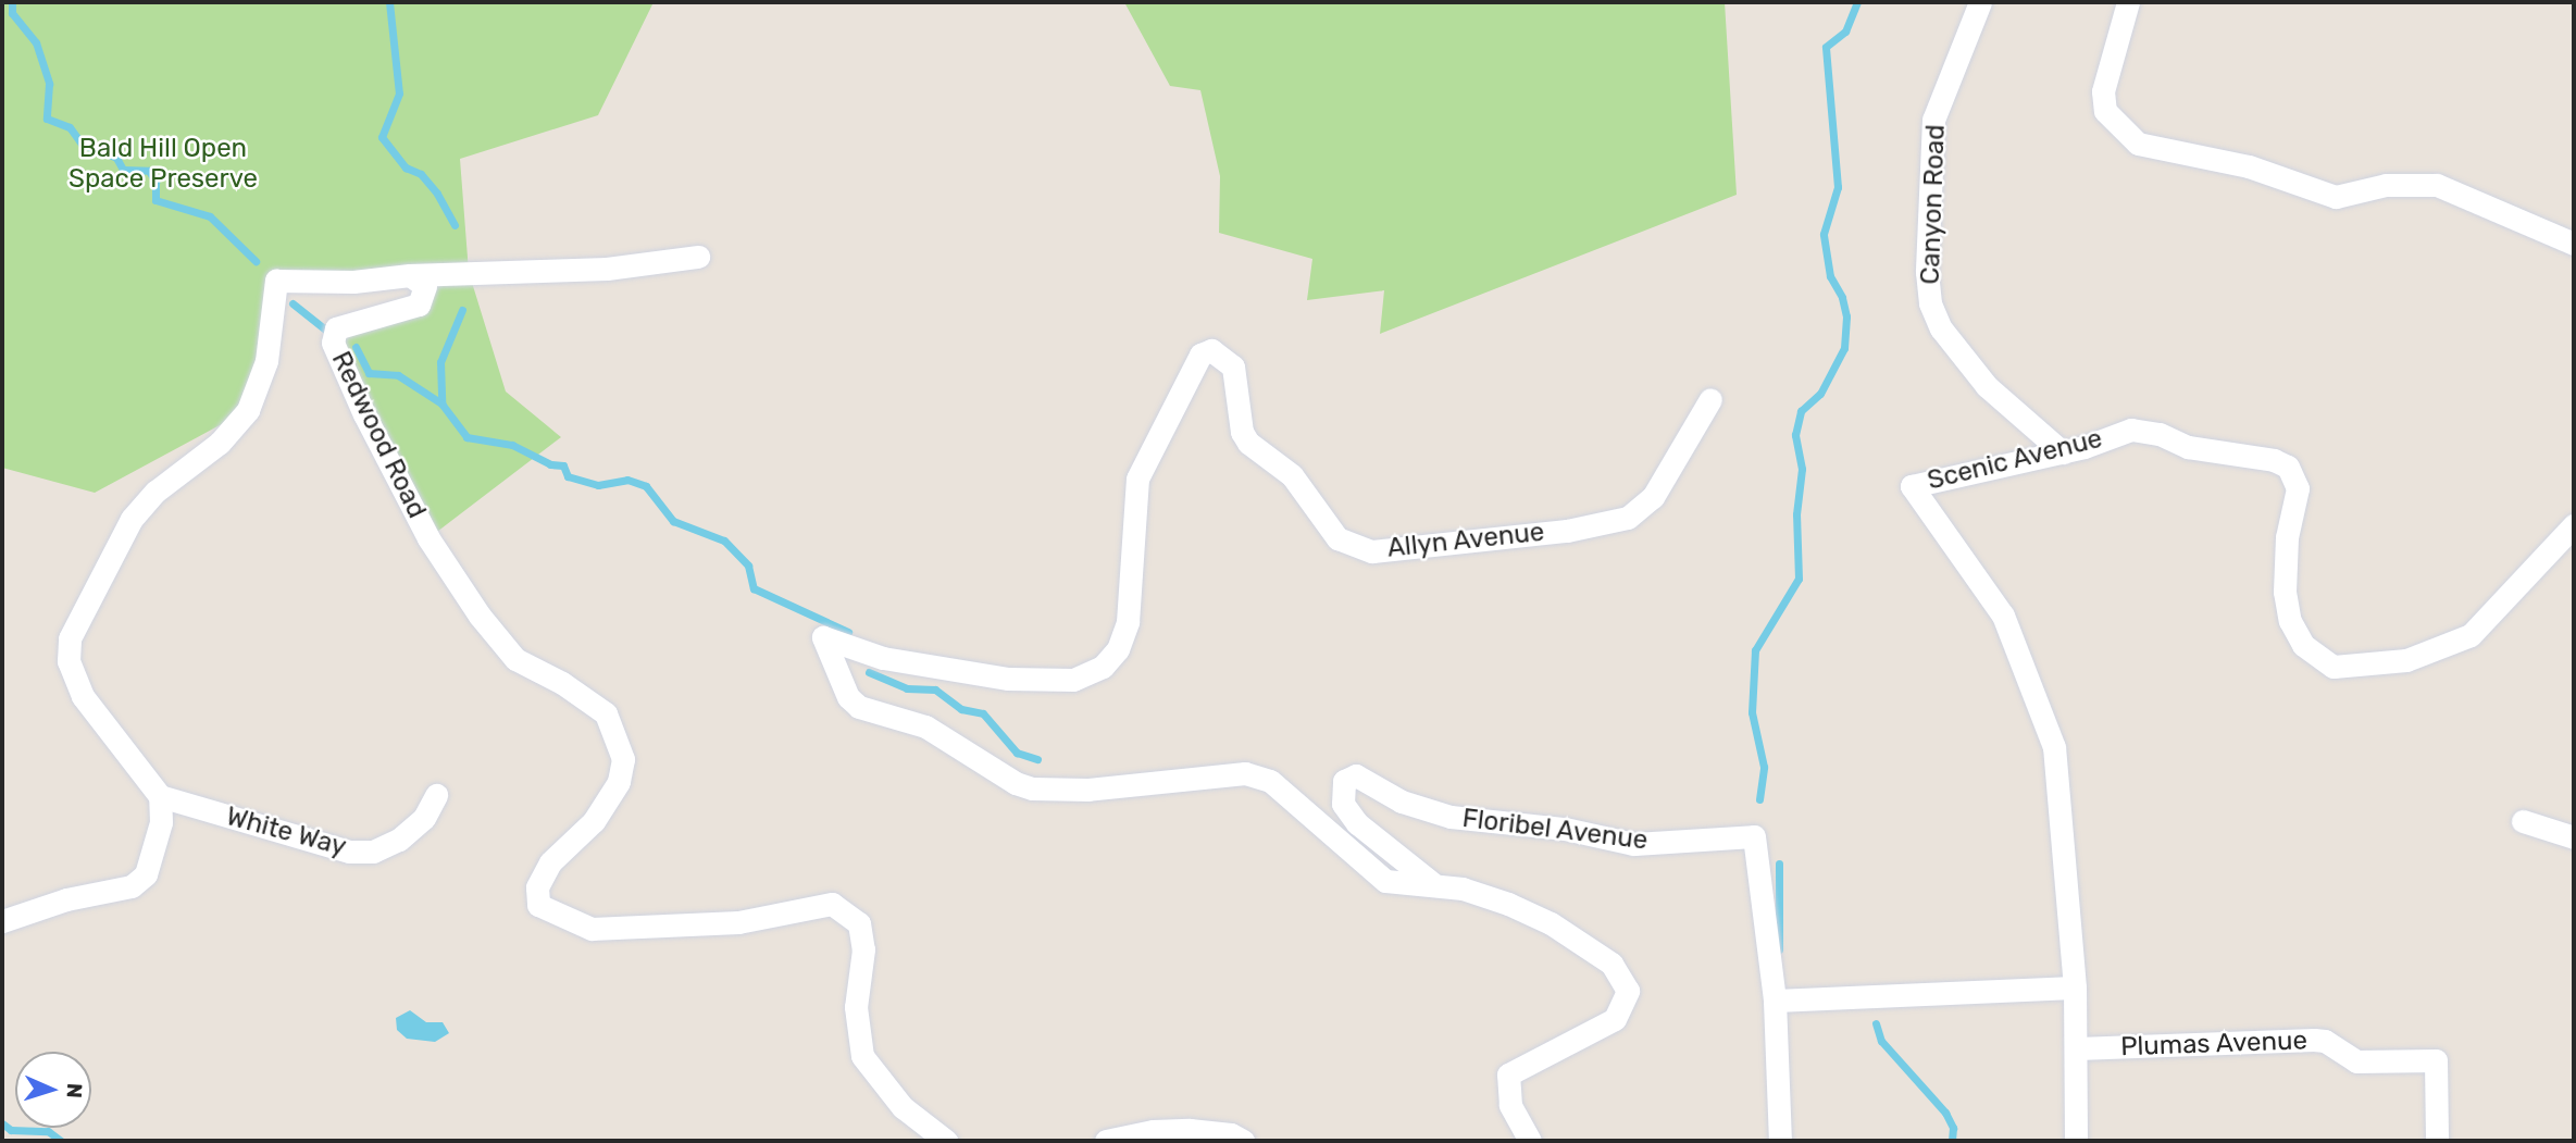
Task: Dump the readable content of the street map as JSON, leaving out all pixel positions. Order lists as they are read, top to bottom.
{
  "streets": {
    "street": [
      "Canyon Road",
      "Redwood Road",
      "Scenic Avenue",
      "Allyn Avenue",
      "Floribel Avenue",
      "White Way",
      "Plumas Avenue"
    ]
  },
  "crossings": [
    ["Canyon Road", "Scenic Avenue"],
    ["Scenic Avenue", "Plumas Avenue"],
    ["Allyn Avenue", "Floribel Avenue"]
  ],
  "parks": ["Bald Hill Open Space Preserve"],
  "north": "right"
}
